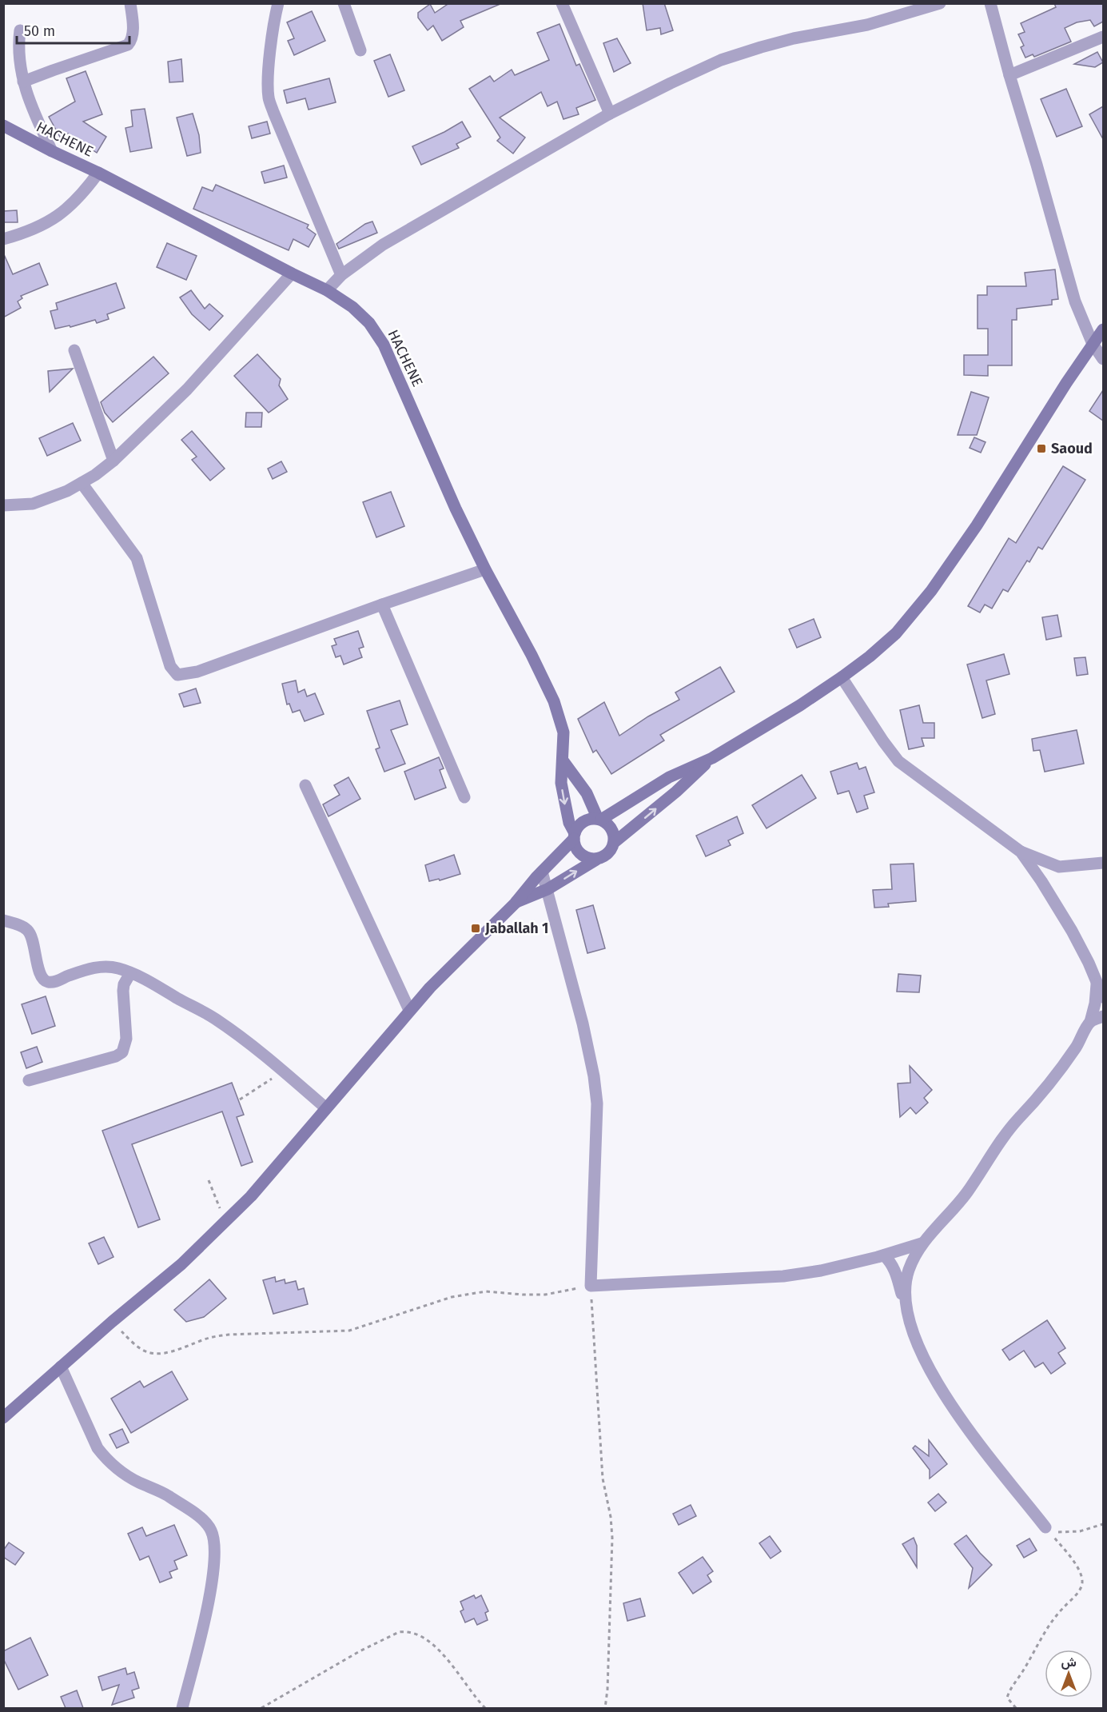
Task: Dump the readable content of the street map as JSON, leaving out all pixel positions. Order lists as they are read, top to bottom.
{
  "streets": {
    "main road": ["HACHENE"]
  },
  "places": {
    "transit": ["Saoud", "Jaballah 1"]
  },
  "scale_bar": "50 m",
  "north": "top"
}
